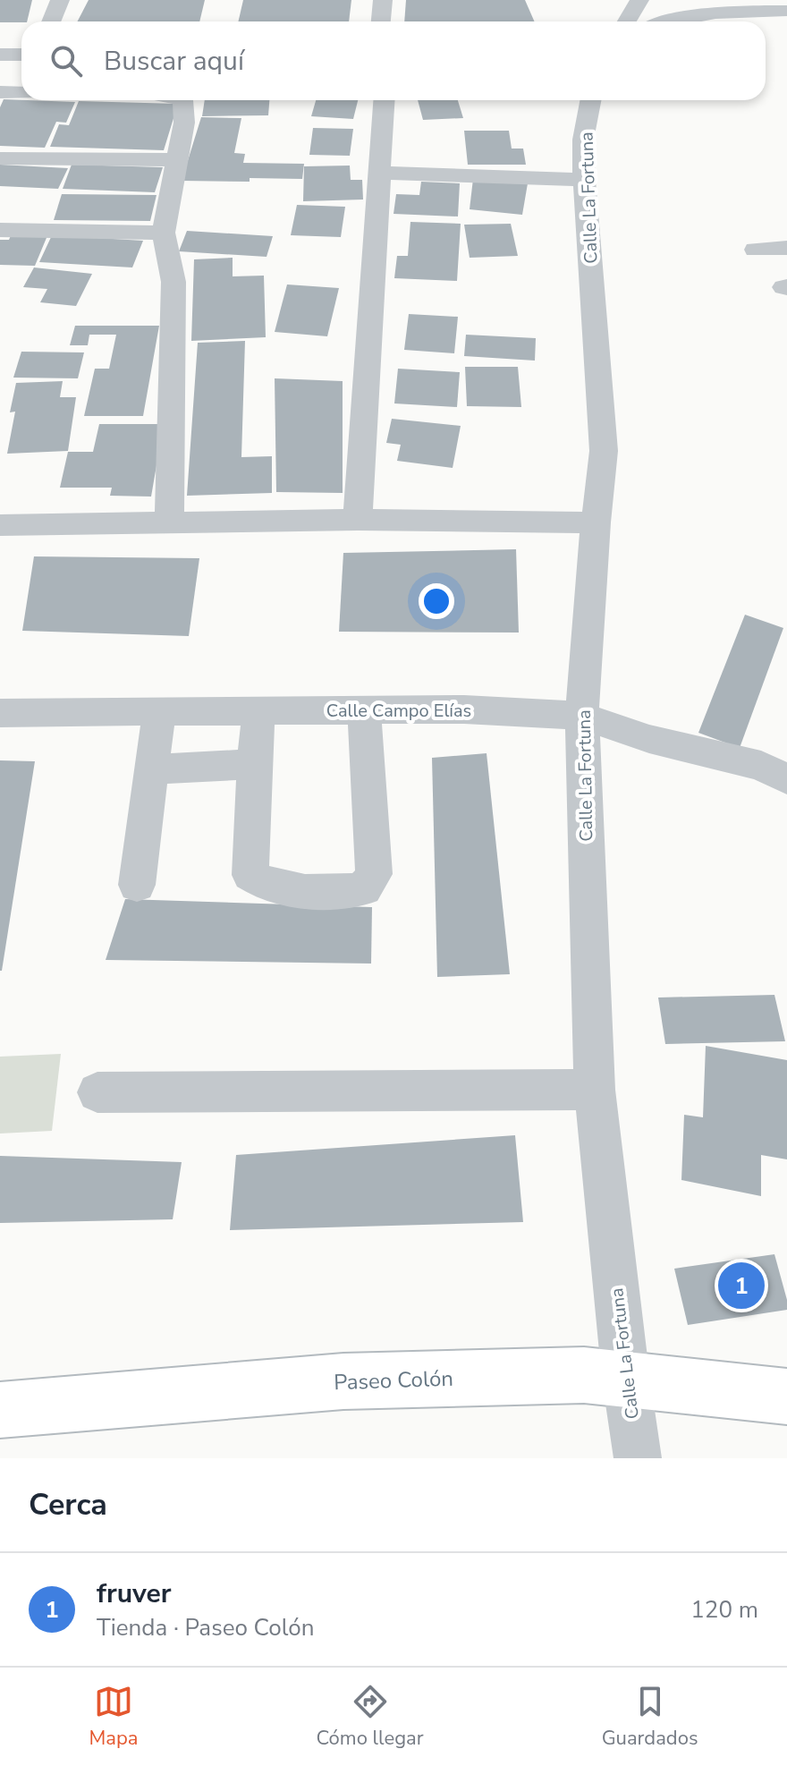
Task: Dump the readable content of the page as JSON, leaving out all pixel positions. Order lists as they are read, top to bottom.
{
  "streets": {
    "main road": ["Paseo Colón"],
    "street": ["Calle La Fortuna", "Calle Campo Elías"]
  },
  "crossings": [
    ["Calle La Fortuna", "Calle Campo Elías"],
    ["Calle La Fortuna", "Paseo Colón"]
  ],
  "page": {
    "search": "Buscar aquí",
    "pins": "1",
    "heading": "Cerca",
    "list": [
      {
        "mark": "1",
        "name": "fruver",
        "note": "Tienda · Paseo Colón",
        "value": "120 m"
      }
    ],
    "nav": ["Mapa", "Cómo llegar", "Guardados"]
  }
}
